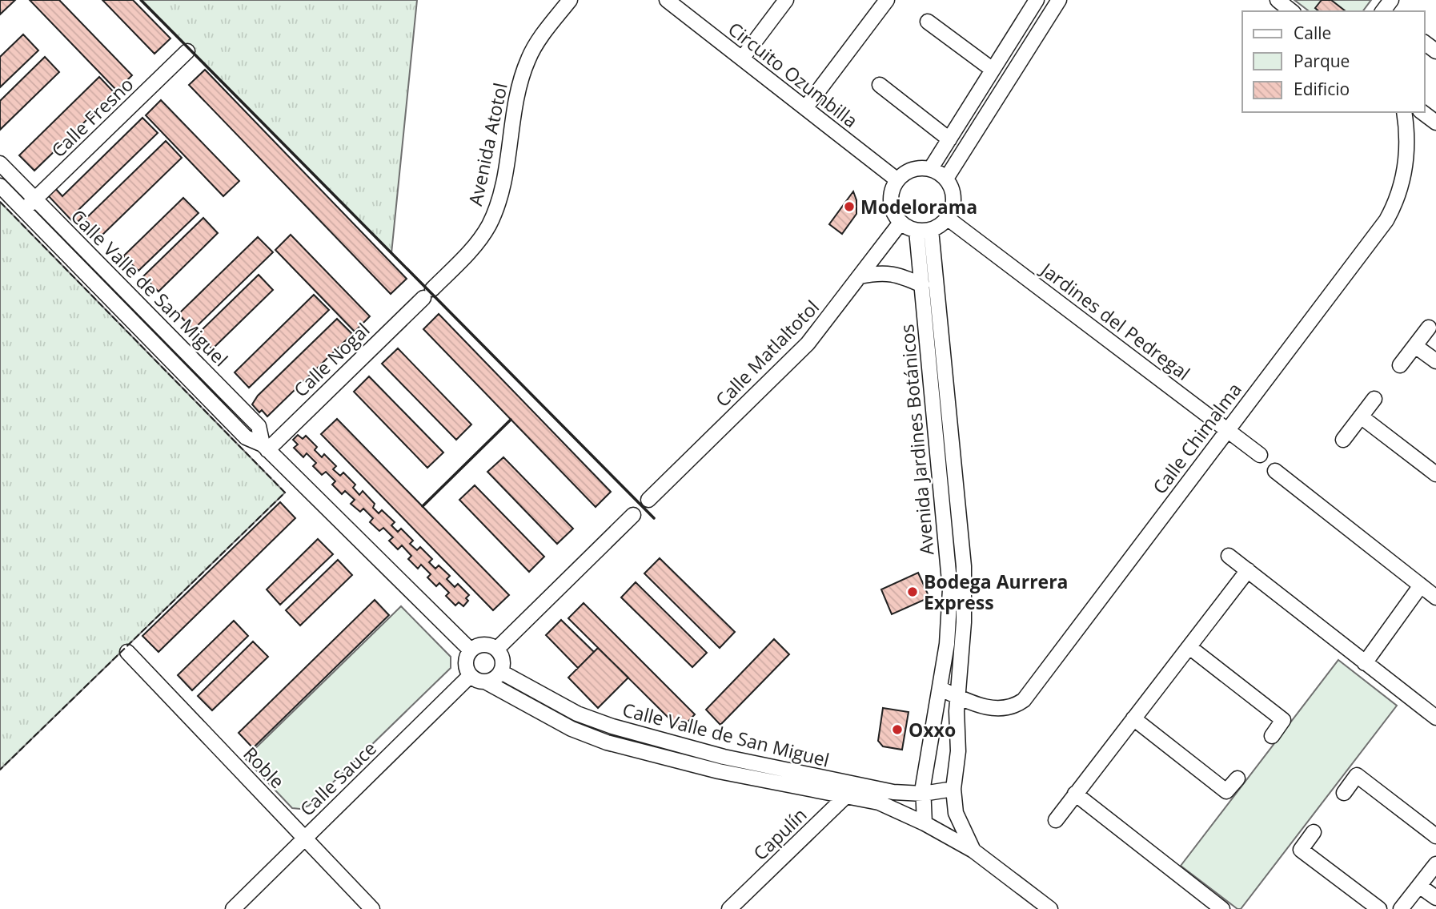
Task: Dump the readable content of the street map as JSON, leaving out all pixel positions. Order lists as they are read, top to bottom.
{
  "streets": {
    "street": [
      "Circuito Ozumbilla",
      "Calle Fresno",
      "Avenida Atotol",
      "Calle Valle de San Miguel",
      "Jardines del Pedregal",
      "Calle Matlaltotol",
      "Calle Nogal",
      "Calle Chimalma",
      "Avenida Jardines Botánicos",
      "Roble",
      "Calle Sauce",
      "Capulín"
    ]
  },
  "crossings": [
    ["Circuito Ozumbilla", "Jardines del Pedregal"],
    ["Circuito Ozumbilla", "Calle Matlaltotol"],
    ["Circuito Ozumbilla", "Avenida Jardines Botánicos"],
    ["Calle Fresno", "Calle Valle de San Miguel"],
    ["Avenida Atotol", "Calle Nogal"],
    ["Calle Valle de San Miguel", "Calle Nogal"],
    ["Calle Valle de San Miguel", "Avenida Jardines Botánicos"],
    ["Calle Valle de San Miguel", "Calle Sauce"],
    ["Calle Valle de San Miguel", "Capulín"],
    ["Jardines del Pedregal", "Calle Matlaltotol"],
    ["Jardines del Pedregal", "Calle Chimalma"],
    ["Jardines del Pedregal", "Avenida Jardines Botánicos"],
    ["Calle Matlaltotol", "Avenida Jardines Botánicos"],
    ["Calle Chimalma", "Avenida Jardines Botánicos"],
    ["Roble", "Calle Sauce"]
  ],
  "places": ["Modelorama", "Bodega Aurrera Express", "Oxxo"],
  "legend": ["Calle", "Parque", "Edificio"]
}
